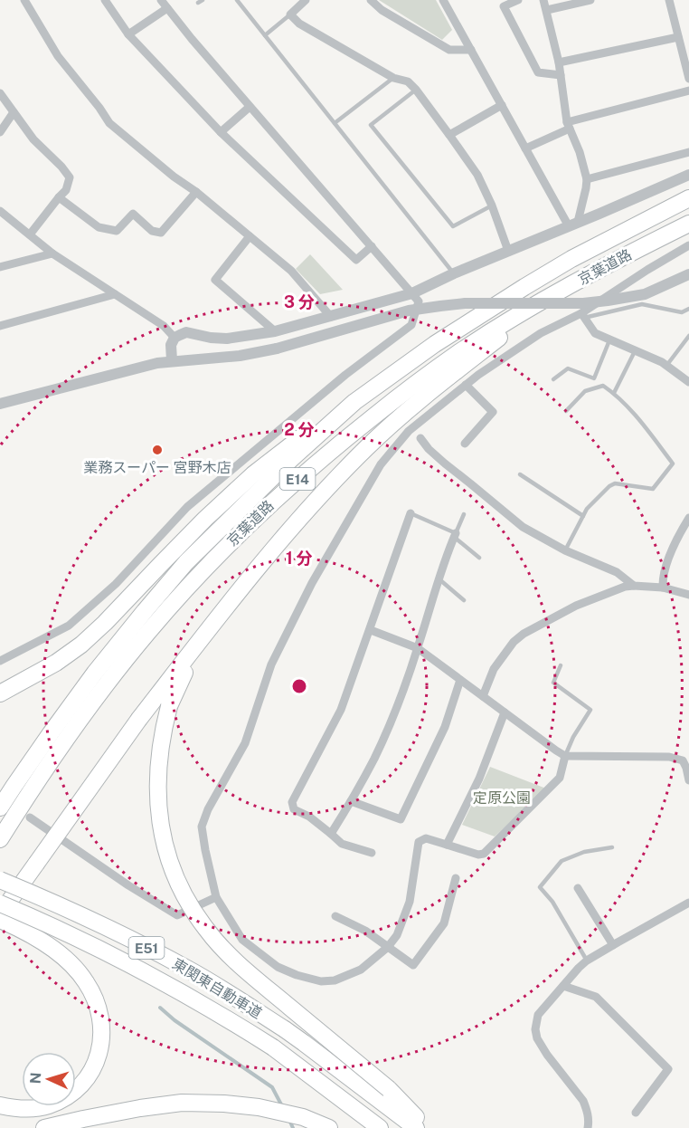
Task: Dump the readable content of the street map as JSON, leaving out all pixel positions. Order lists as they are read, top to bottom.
{
  "streets": {
    "highway": [
      "京葉道路",
      "E14",
      "E51",
      "東関東自動車道"
    ]
  },
  "parks": ["定原公園"],
  "places": ["業務スーパー 宮野木店"],
  "north": "left",
  "rings": ["3 分", "2 分", "1 分"]
}
